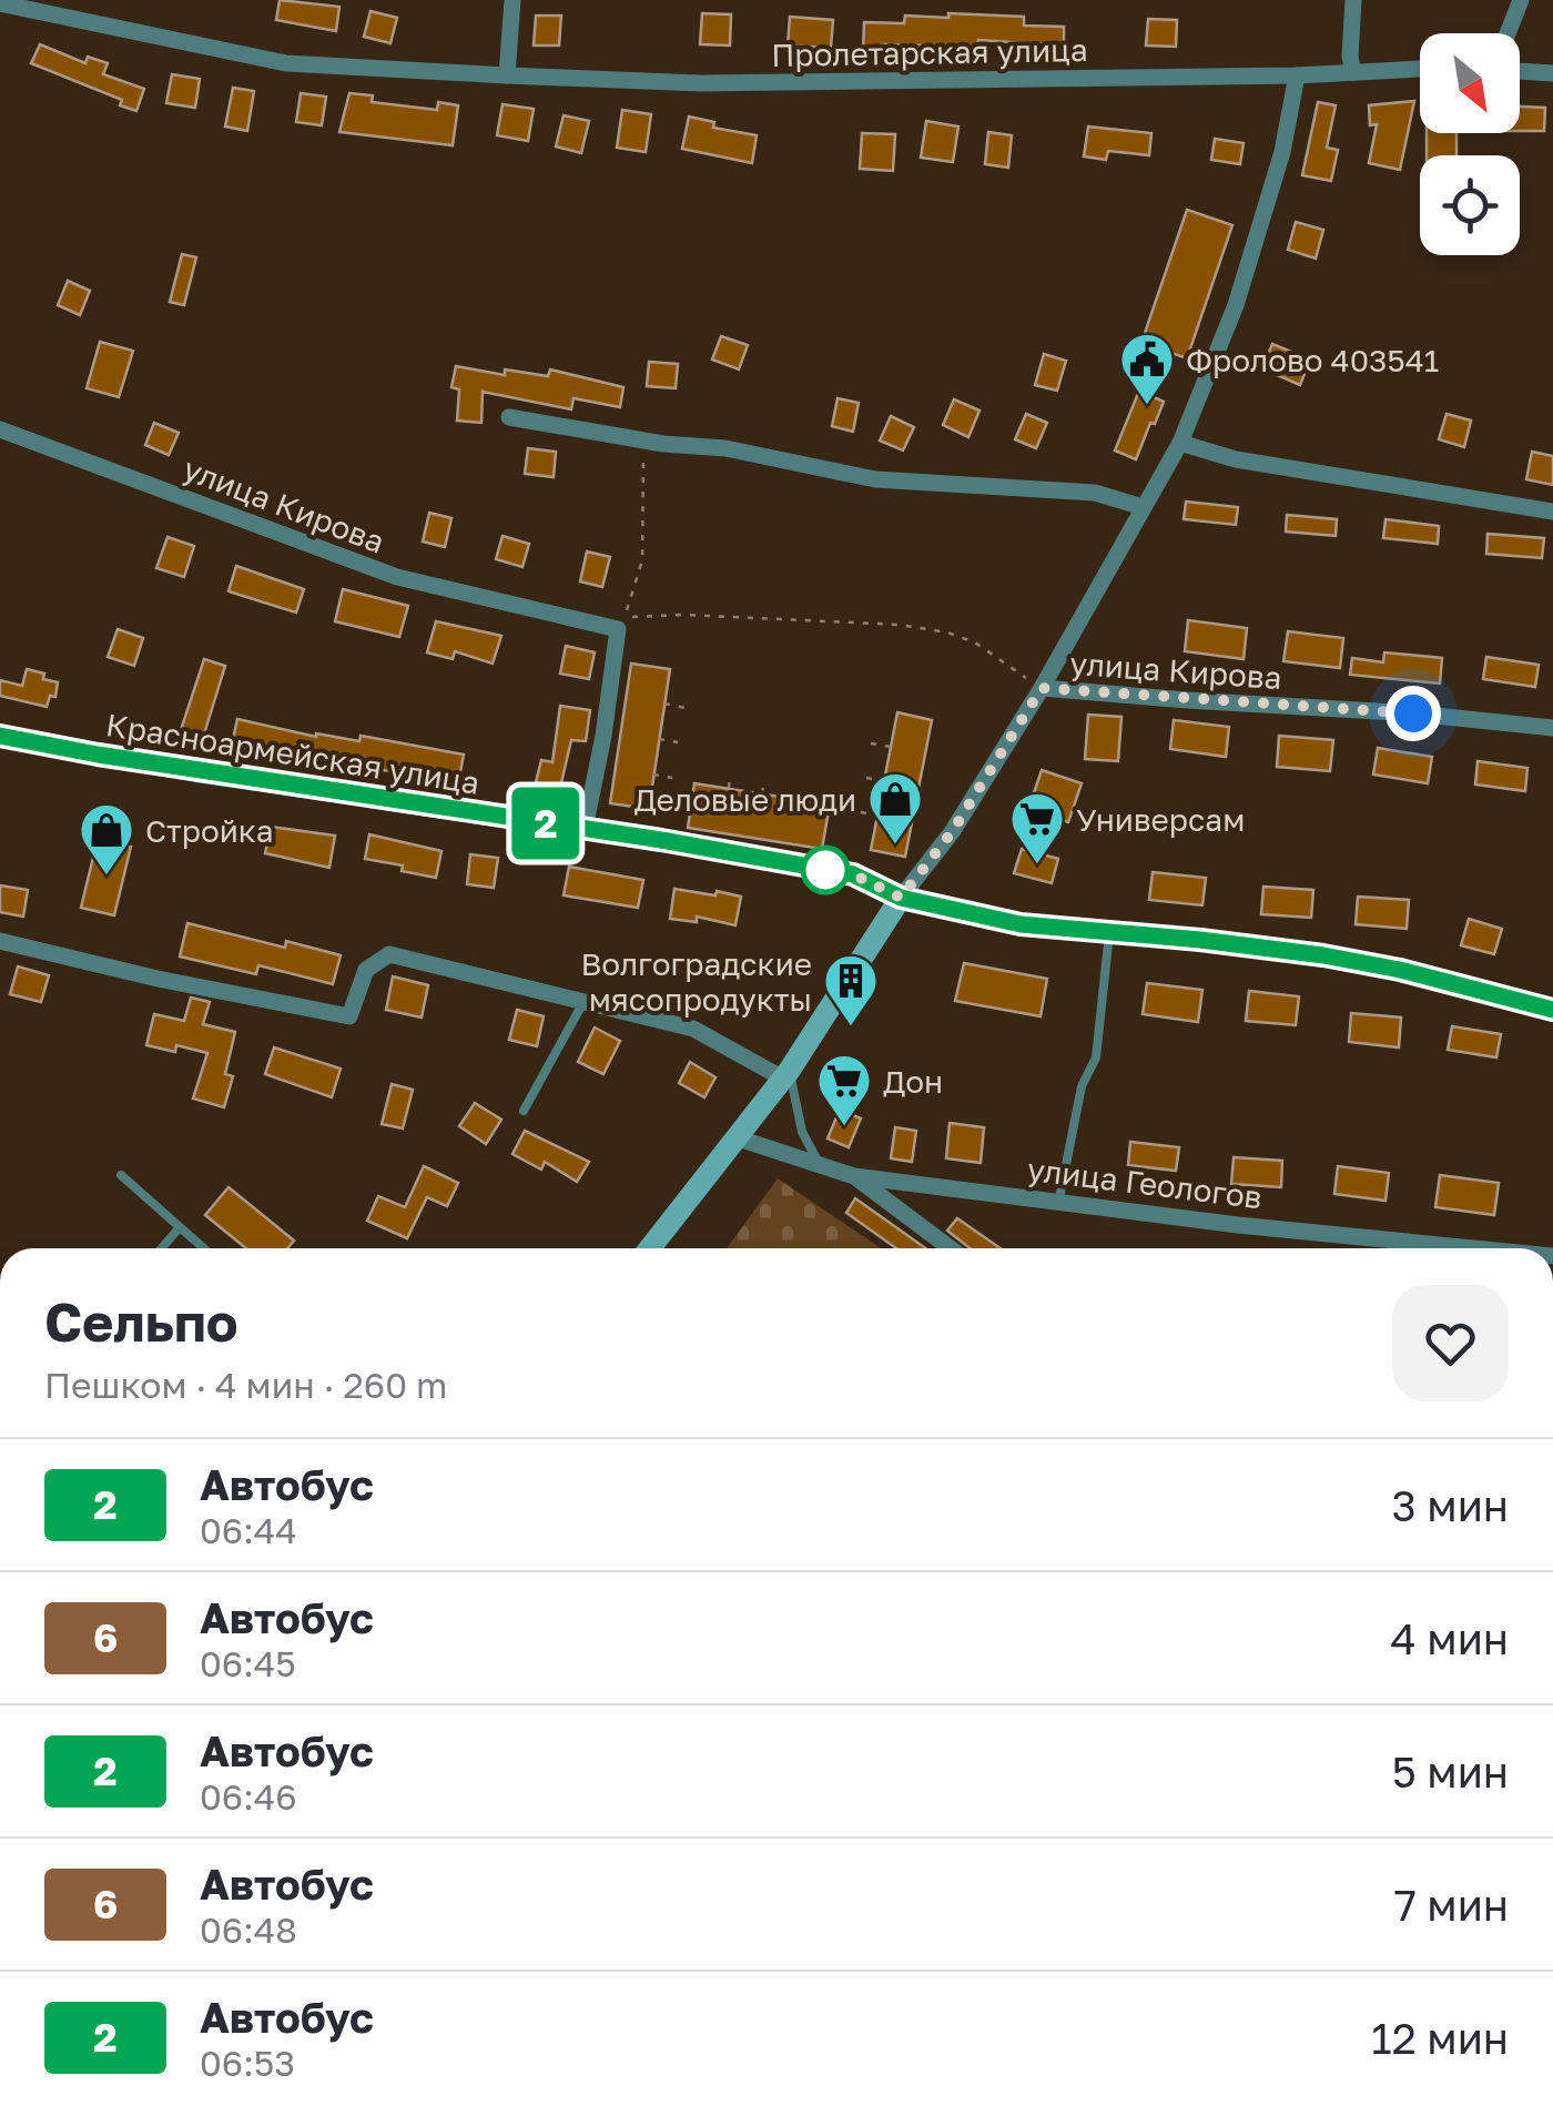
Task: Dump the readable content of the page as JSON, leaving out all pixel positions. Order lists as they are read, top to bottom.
{
  "streets": {
    "street": [
      "Пролетарская улица",
      "улица Кирова",
      "Красноармейская улица",
      "улица Геологов"
    ]
  },
  "crossings": [
    ["улица Кирова", "Красноармейская улица"]
  ],
  "places": {
    "public building": ["Фролово 403541"],
    "shop": ["Деловые люди", "Стройка"],
    "supermarket": ["Универсам", "Дон"],
    "building": ["Волгоградские мясопродукты"]
  },
  "lines": ["bus line 2"],
  "north": "bottom right",
  "page": {
    "on_map": "2",
    "heading": ["Сельпо", "Пешком · 4 мин · 260 m"],
    "list": [
      {
        "mark": "2",
        "name": "Автобус",
        "note": "06:44",
        "value": "3 мин"
      },
      {
        "mark": "6",
        "name": "Автобус",
        "note": "06:45",
        "value": "4 мин"
      },
      {
        "mark": "2",
        "name": "Автобус",
        "note": "06:46",
        "value": "5 мин"
      },
      {
        "mark": "6",
        "name": "Автобус",
        "note": "06:48",
        "value": "7 мин"
      },
      {
        "mark": "2",
        "name": "Автобус",
        "note": "06:53",
        "value": "12 мин"
      }
    ]
  }
}
